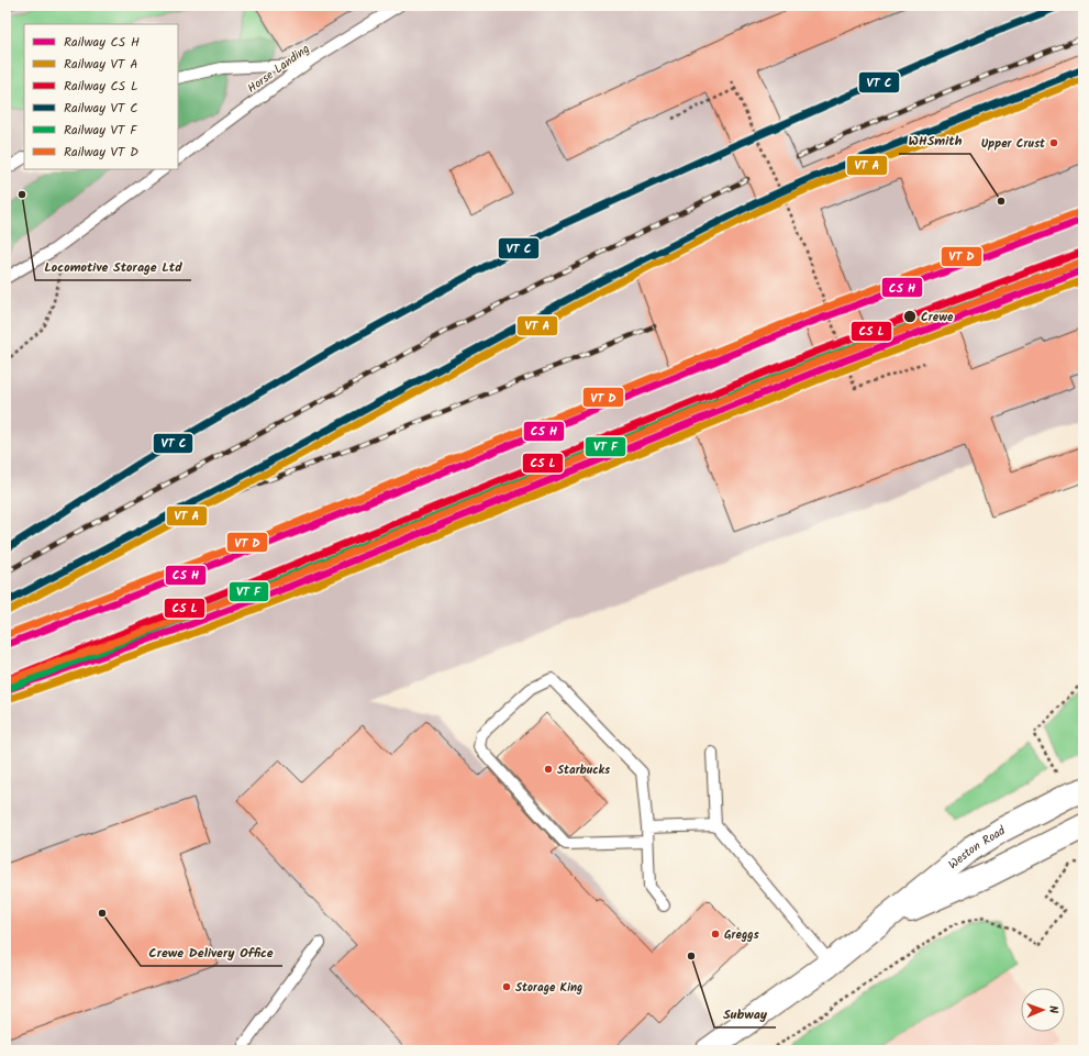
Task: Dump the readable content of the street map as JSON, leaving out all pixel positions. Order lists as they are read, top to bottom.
{
  "streets": {
    "main road": ["Weston Road"],
    "lane": ["Horse Landing"]
  },
  "places": [
    "Upper Crust",
    "Locomotive Storage Ltd",
    "WHSmith",
    "Crewe",
    "Starbucks",
    "Crewe Delivery Office",
    "Greggs",
    "Subway",
    "Storage King"
  ],
  "legend": [
    "Railway CS H",
    "Railway VT A",
    "Railway CS L",
    "Railway VT C",
    "Railway VT F",
    "Railway VT D"
  ],
  "north": "right"
}
